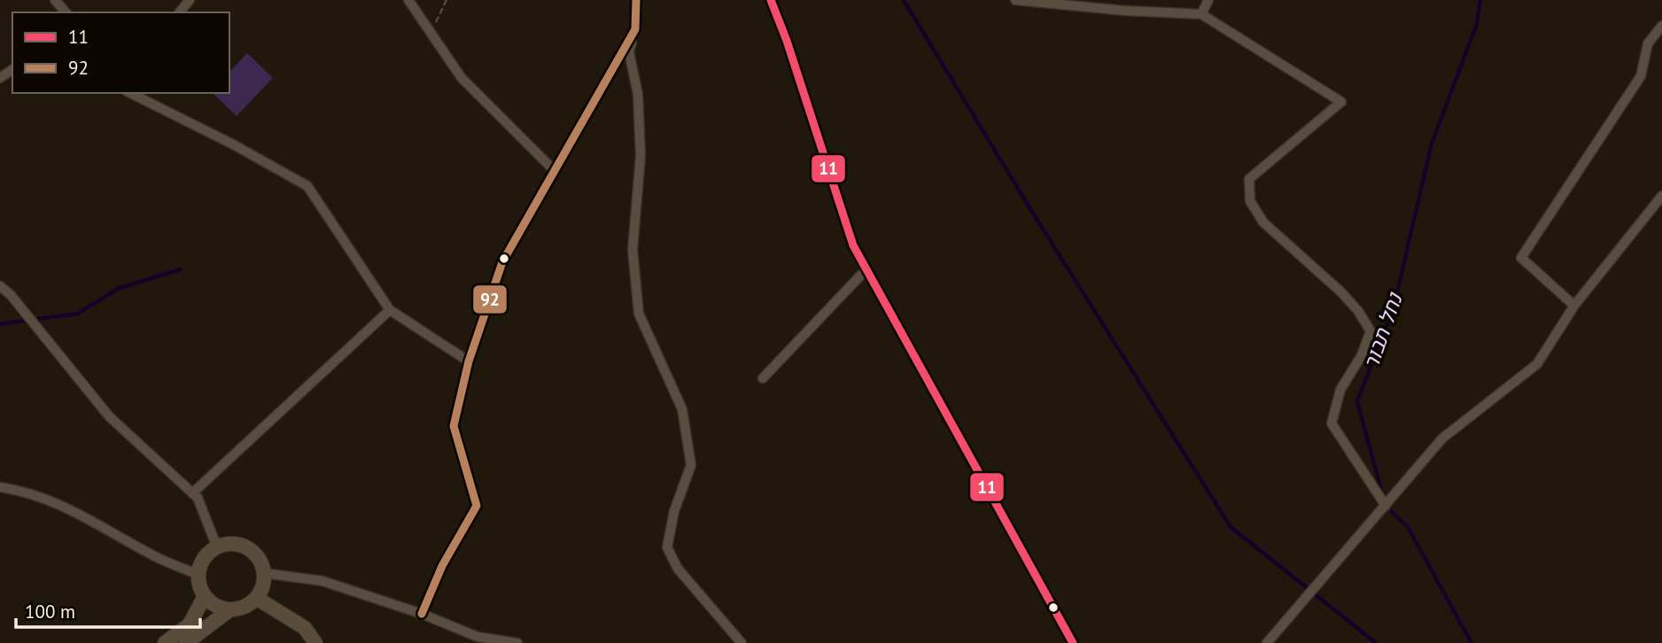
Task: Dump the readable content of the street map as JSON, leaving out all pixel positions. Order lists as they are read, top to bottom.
{
  "water": ["נחל תבור"],
  "lines": ["transit line 11", "transit line 92"],
  "legend": ["11", "92"],
  "scale_bar": "100 m"
}
